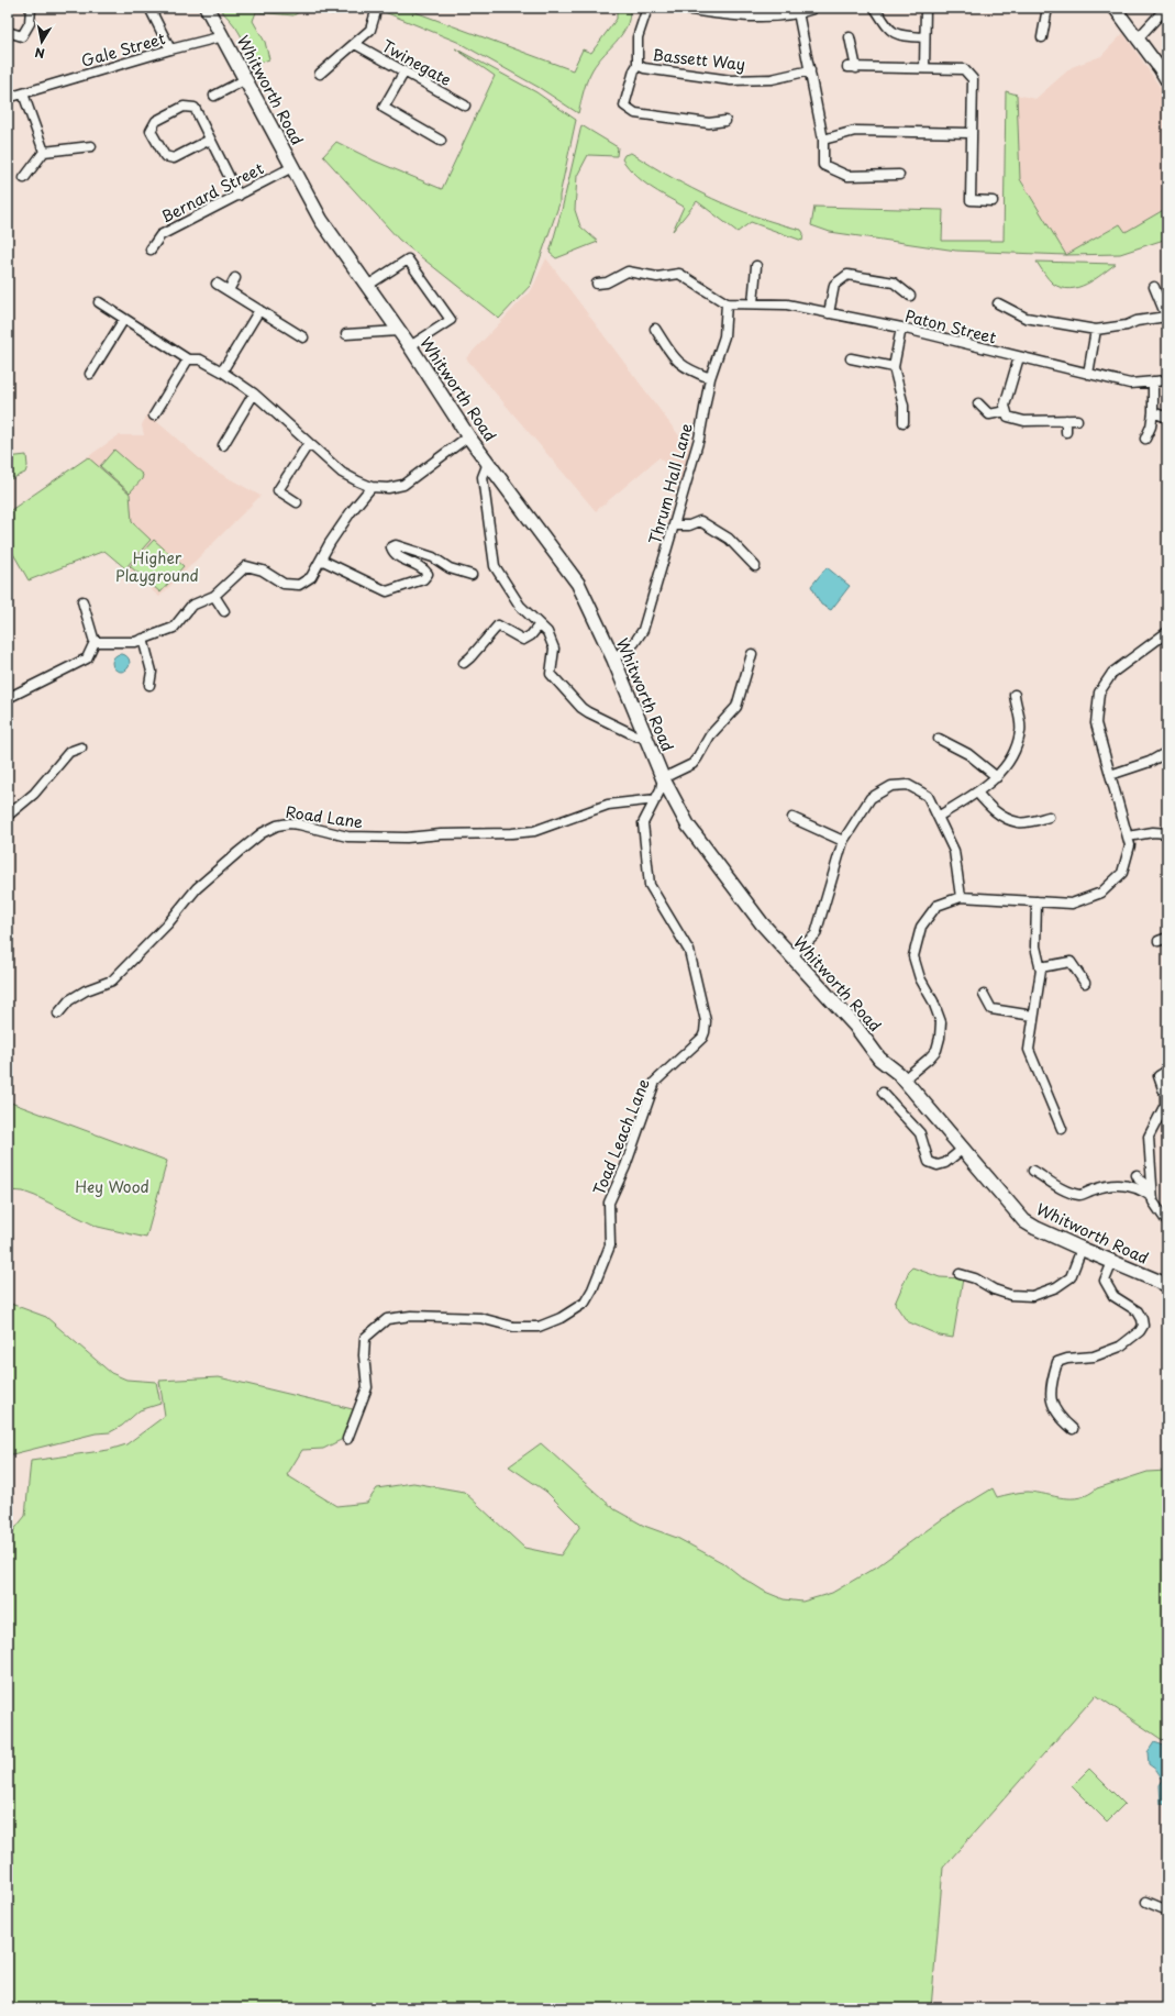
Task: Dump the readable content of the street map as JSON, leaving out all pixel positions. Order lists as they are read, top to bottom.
{
  "streets": {
    "main road": ["Whitworth Road"],
    "street": [
      "Gale Street",
      "Bassett Way",
      "Twinegate",
      "Bernard Street",
      "Paton Street",
      "Thrum Hall Lane",
      "Road Lane",
      "Toad Leach Lane"
    ]
  },
  "crossings": [
    ["Gale Street", "Whitworth Road"],
    ["Whitworth Road", "Bernard Street"],
    ["Whitworth Road", "Thrum Hall Lane"],
    ["Whitworth Road", "Toad Leach Lane"],
    ["Paton Street", "Thrum Hall Lane"],
    ["Road Lane", "Toad Leach Lane"]
  ],
  "parks": ["Higher Playground", "Hey Wood"],
  "north": "bottom"
}
